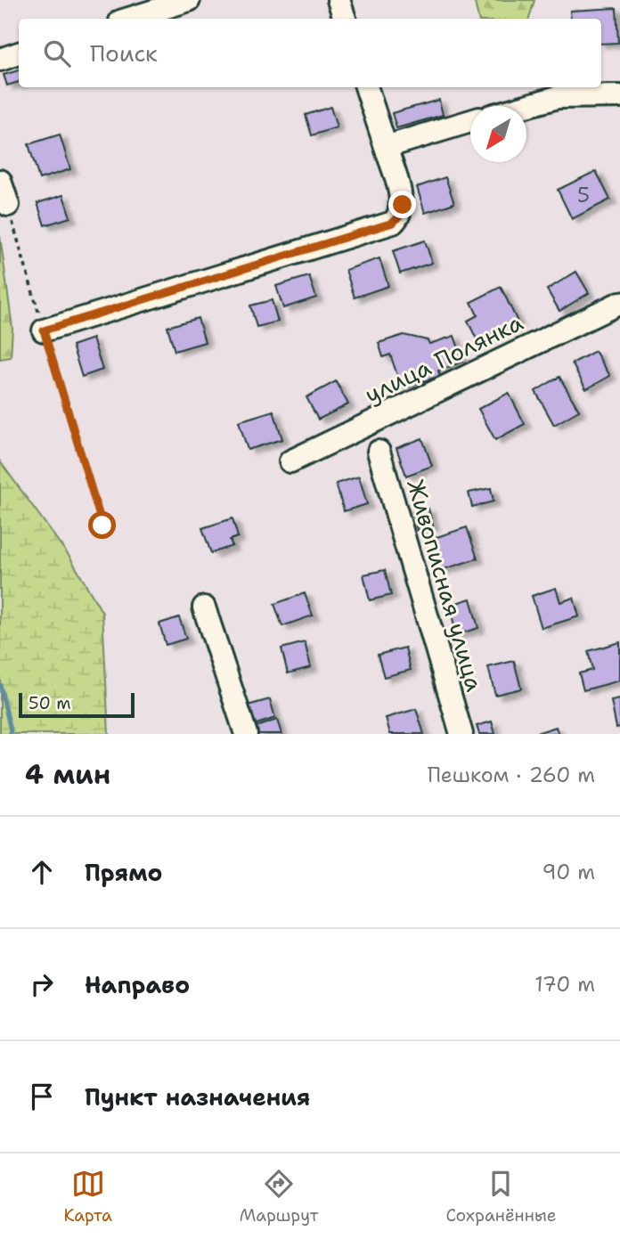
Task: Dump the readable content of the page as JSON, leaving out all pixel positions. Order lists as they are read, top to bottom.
{
  "streets": {
    "street": ["улица Полянка", "Живописная улица"]
  },
  "house_numbers": ["5"],
  "scale_bar": "50 m",
  "north": "bottom left",
  "page": {
    "search": "Поиск",
    "scale": "50 m",
    "heading": ["4 мин", "Пешком · 260 m"],
    "list": [
      ["Прямо", "90 m"],
      ["Направо", "170 m"],
      "Пункт назначения"
    ],
    "nav": ["Карта", "Маршрут", "Сохранённые"]
  }
}
